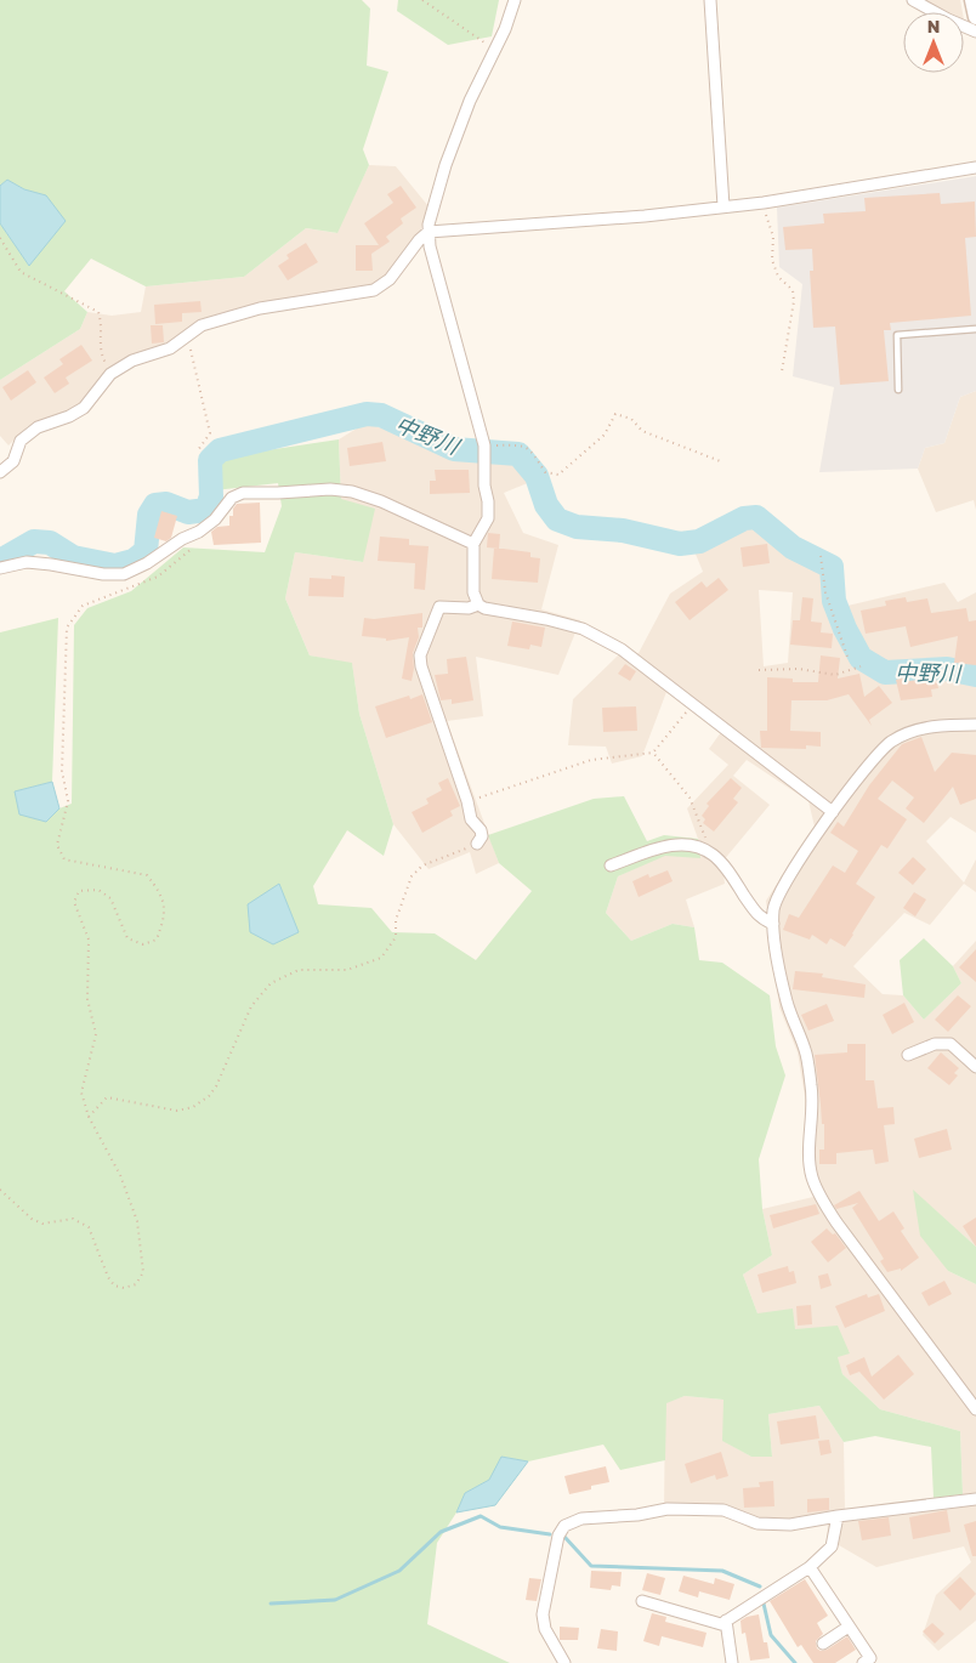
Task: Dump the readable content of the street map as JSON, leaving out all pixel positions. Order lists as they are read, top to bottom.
{
  "water": ["中野川"],
  "north": "top"
}
